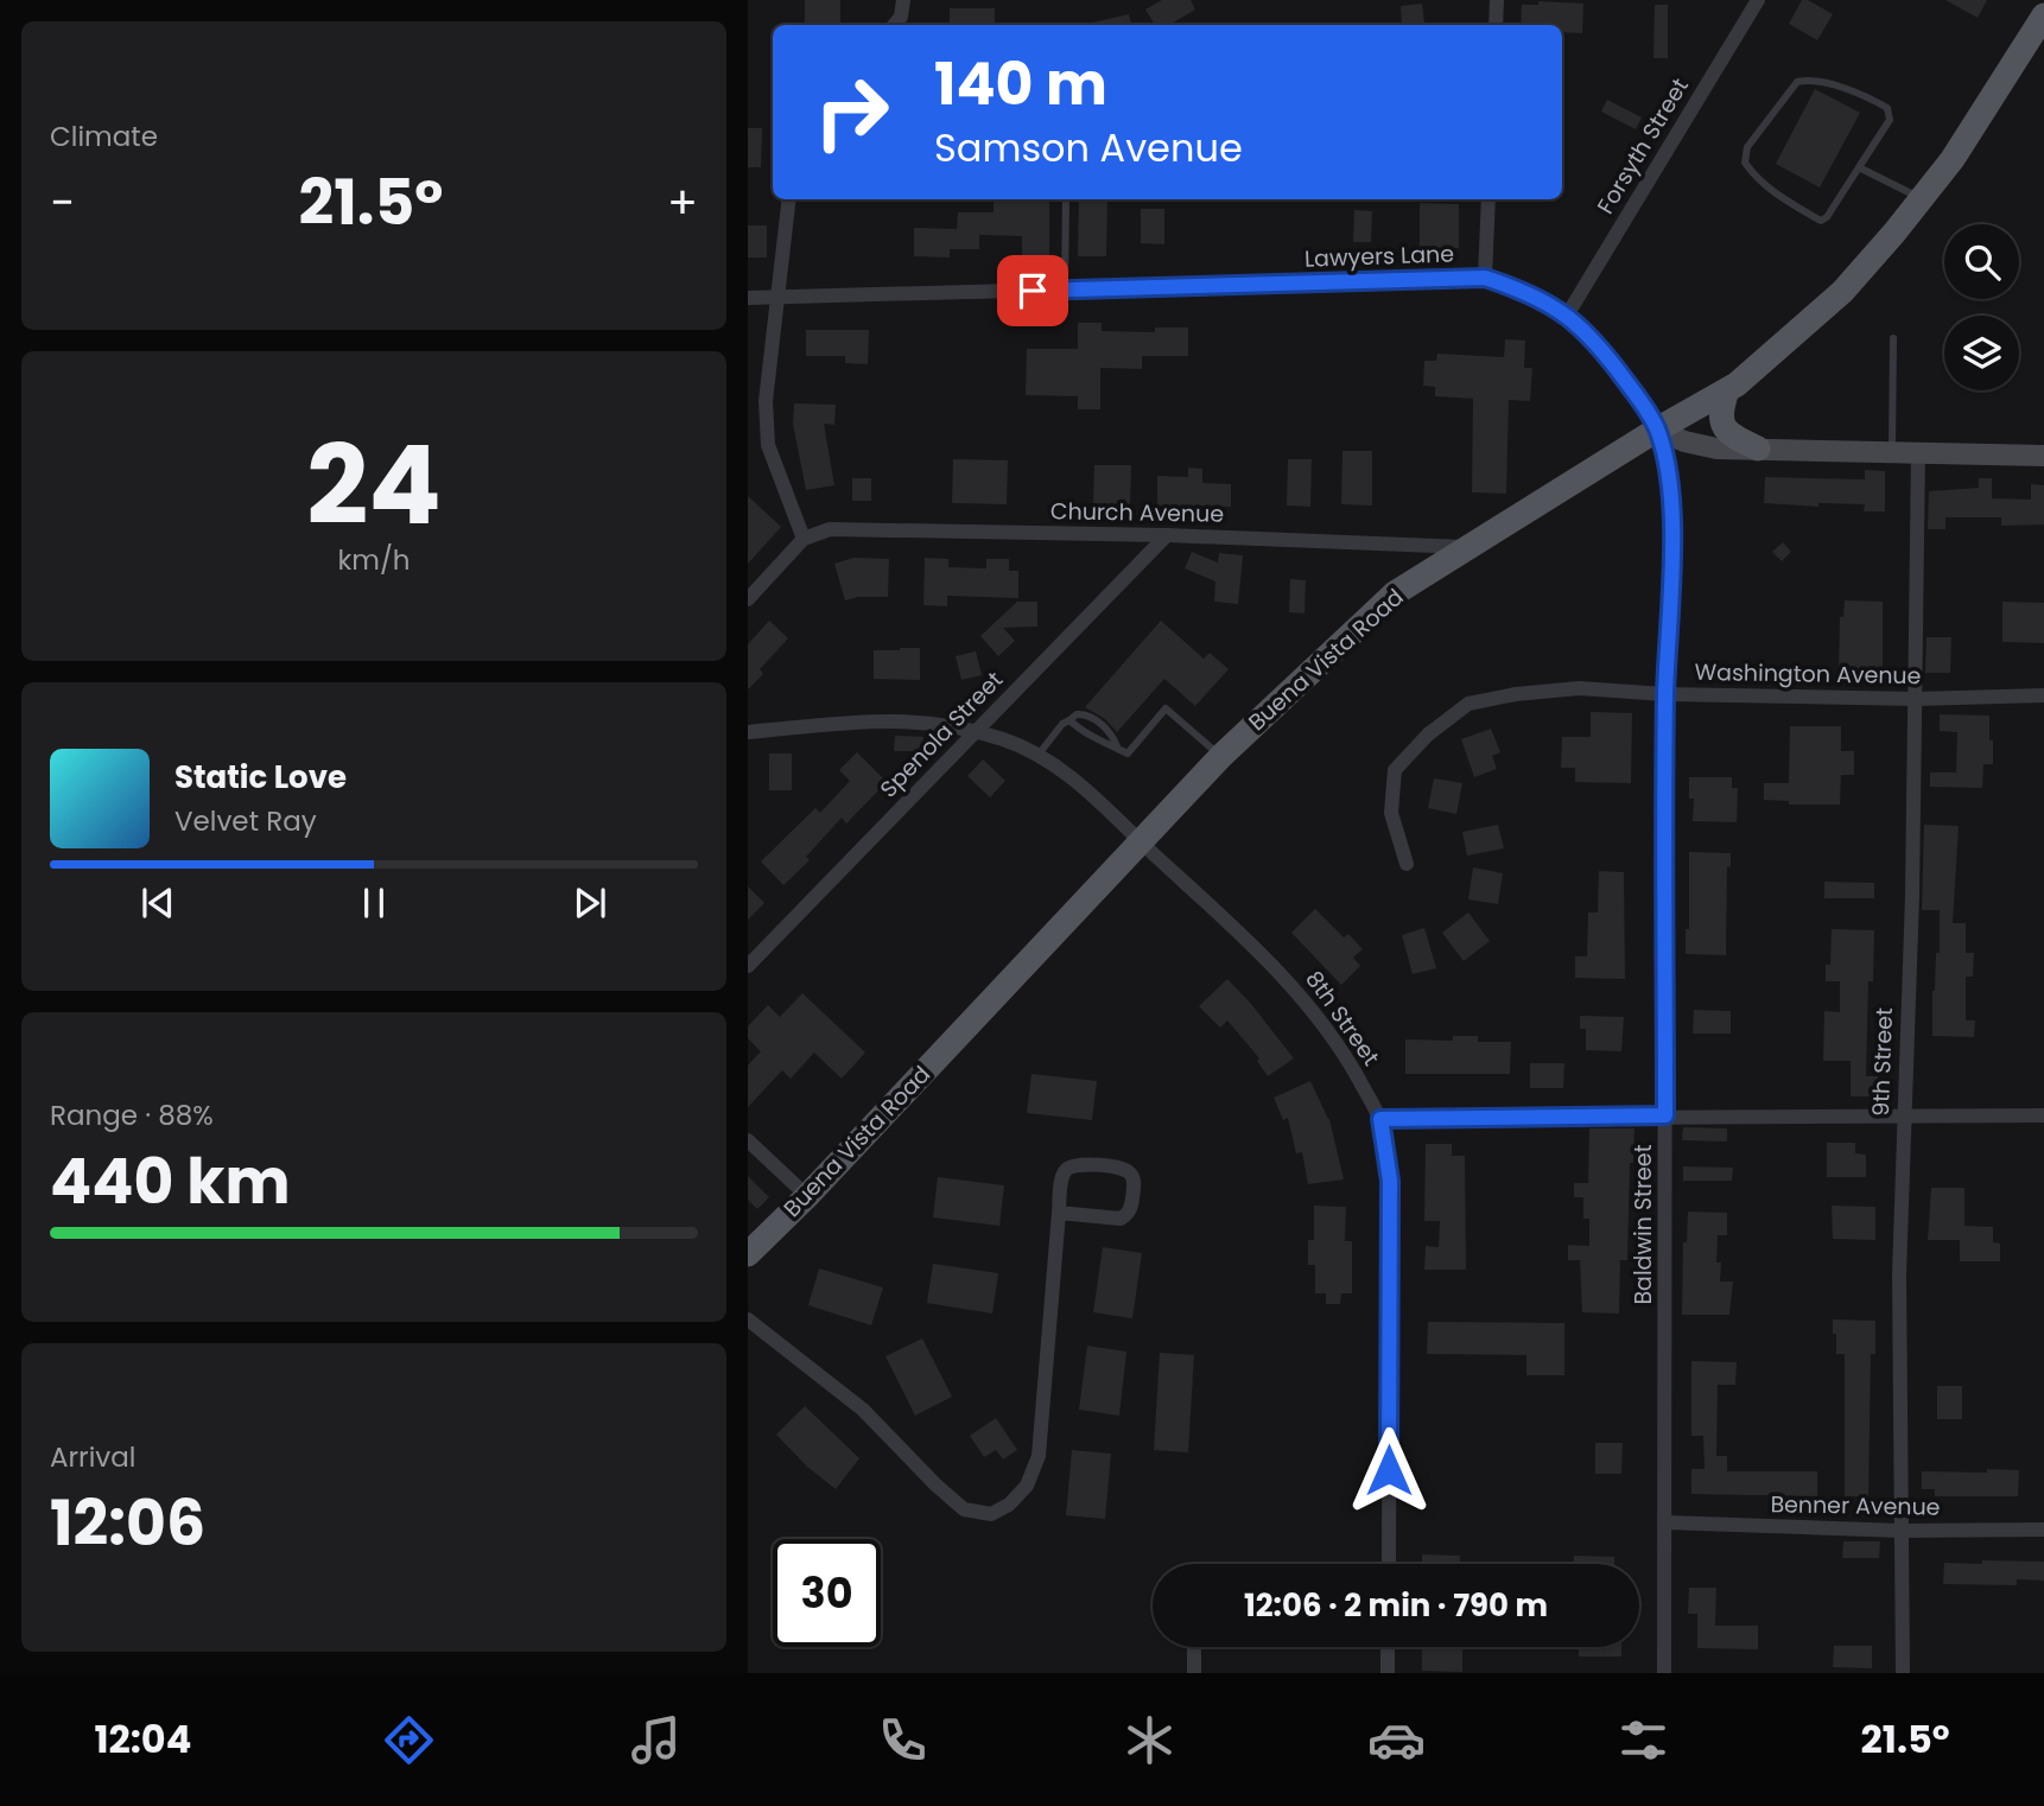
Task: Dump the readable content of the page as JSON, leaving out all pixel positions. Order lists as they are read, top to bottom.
{
  "streets": {
    "main road": ["Buena Vista Road"],
    "street": [
      "Forsyth Street",
      "Lawyers Lane",
      "Church Avenue",
      "Washington Avenue",
      "Spenola Street",
      "8th Street",
      "9th Street",
      "Baldwin Street",
      "Benner Avenue"
    ]
  },
  "crossings": [
    ["Forsyth Street", "Lawyers Lane"],
    ["Lawyers Lane", "Buena Vista Road"],
    ["Lawyers Lane", "Baldwin Street"],
    ["Church Avenue", "Buena Vista Road"],
    ["Church Avenue", "Spenola Street"],
    ["Buena Vista Road", "8th Street"],
    ["Buena Vista Road", "Baldwin Street"],
    ["Washington Avenue", "9th Street"],
    ["Washington Avenue", "Baldwin Street"],
    ["Spenola Street", "8th Street"],
    ["9th Street", "Benner Avenue"],
    ["Baldwin Street", "Benner Avenue"]
  ],
  "page": {
    "tile": [
      "Climate",
      ["24", "km/h"],
      ["Range · 88%", "440 km"],
      ["Arrival", "12:06"]
    ],
    "turn": ["140 m", "Samson Avenue"],
    "heat": ["−", "21.5°", "+"],
    "song": ["Static Love", "Velvet Ray"],
    "limit": "30",
    "trip": "12:06 · 2 min · 790 m",
    "tabs": ["12:04", "21.5°"]
  }
}
